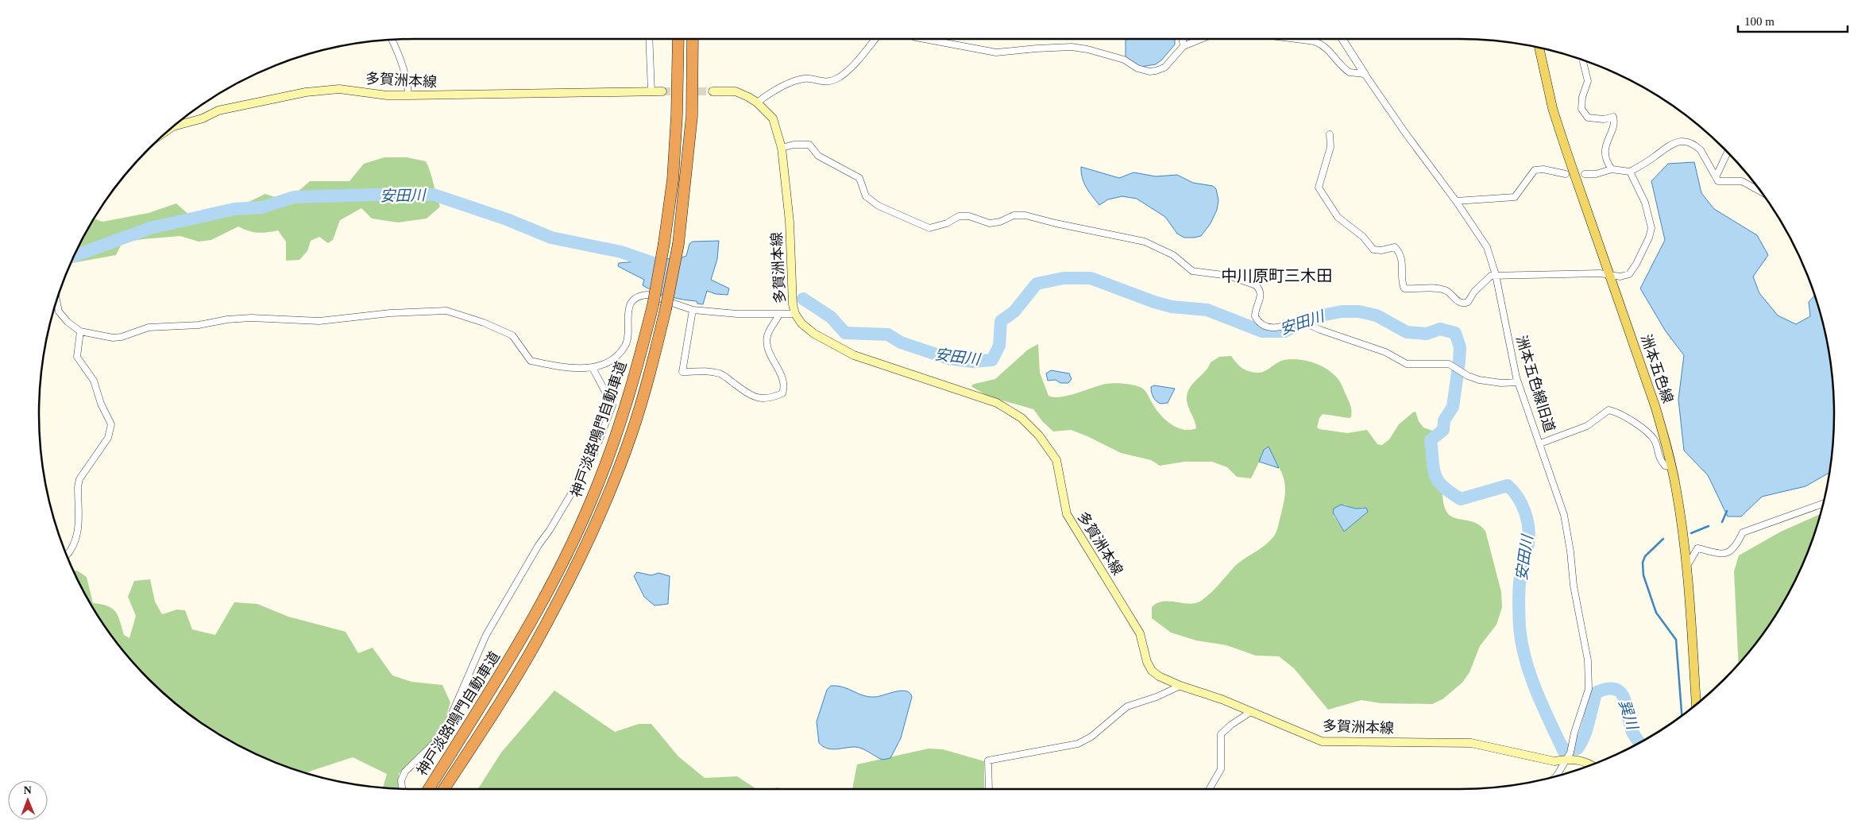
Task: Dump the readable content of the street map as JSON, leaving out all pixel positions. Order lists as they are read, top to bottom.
{
  "streets": {
    "highway": ["神戸淡路鳴門自動車道"],
    "main road": ["多賀洲本線", "洲本五色線"],
    "street": ["洲本五色線旧道"]
  },
  "crossings": [
    ["多賀洲本線", "洲本五色線旧道"]
  ],
  "districts": ["中川原町三木田"],
  "water": ["安田川", "巽川"],
  "scale_bar": "100 m",
  "north": "top"
}
